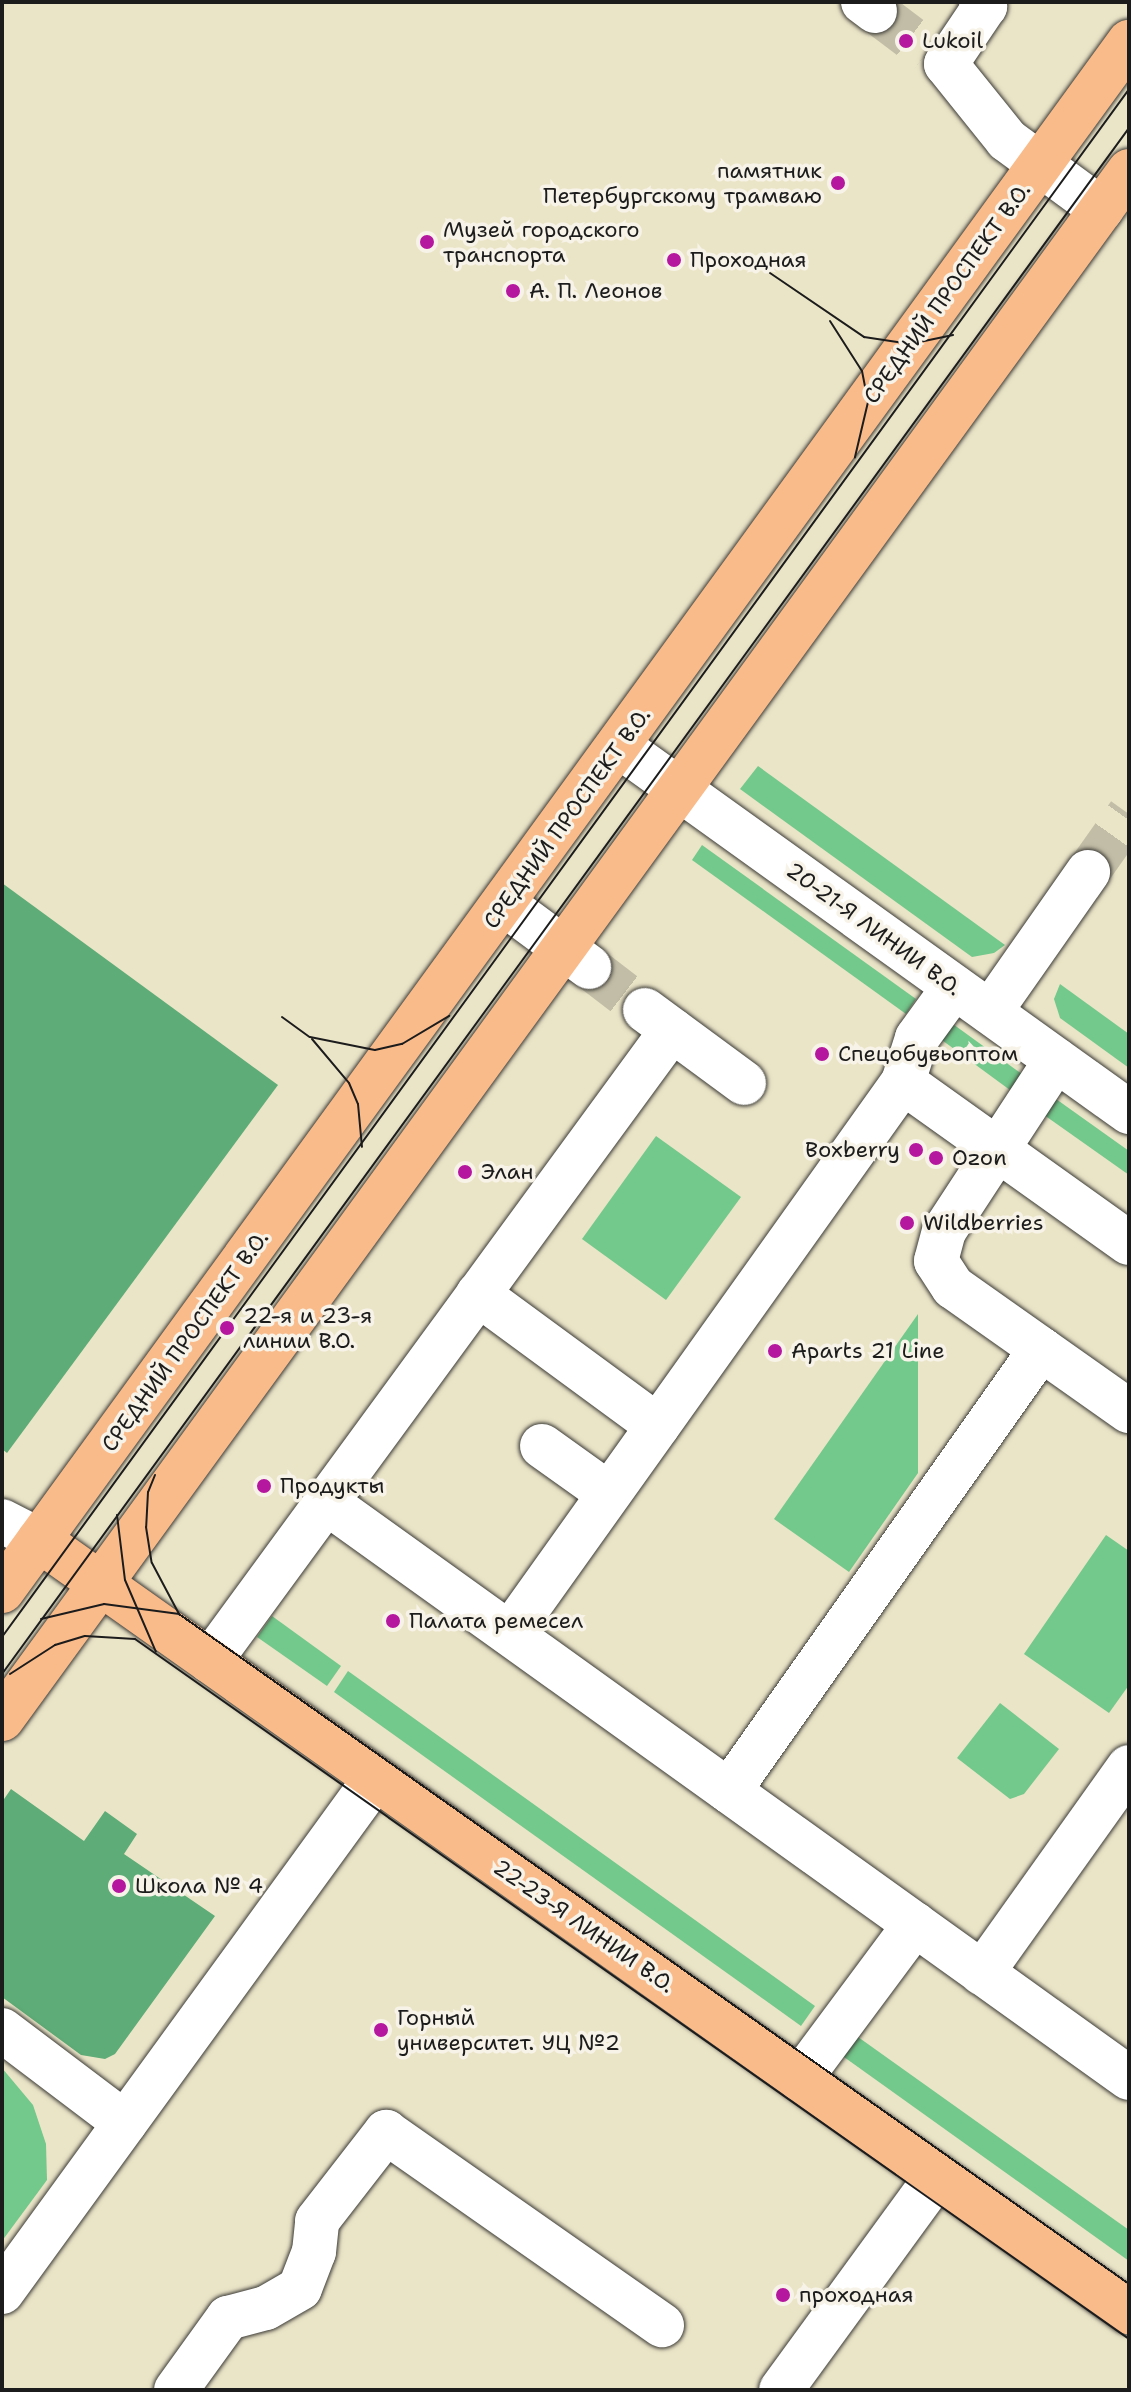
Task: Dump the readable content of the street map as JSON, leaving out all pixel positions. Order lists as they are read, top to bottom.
{
  "streets": {
    "main road": ["СРЕДНИЙ ПРОСПЕКТ В.О.", "22-23-Я ЛИНИИ В.О."],
    "street": ["20-21-Я ЛИНИИ В.О."]
  },
  "crossings": [
    ["СРЕДНИЙ ПРОСПЕКТ В.О.", "20-21-Я ЛИНИИ В.О."],
    ["СРЕДНИЙ ПРОСПЕКТ В.О.", "22-23-Я ЛИНИИ В.О."]
  ],
  "places": [
    "Lukoil",
    "памятник Петербургскому трамваю",
    "Музей городского транспорта",
    "Проходная",
    "А. П. Леонов",
    "Спецобувьоптом",
    "Boxberry",
    "Ozon",
    "Элан",
    "Wildberries",
    "22-я и 23-я линии В.О.",
    "Aparts 21 Line",
    "Продукты",
    "Палата ремесел",
    "Школа № 4",
    "Горный университет. УЦ №2",
    "проходная"
  ]
}
